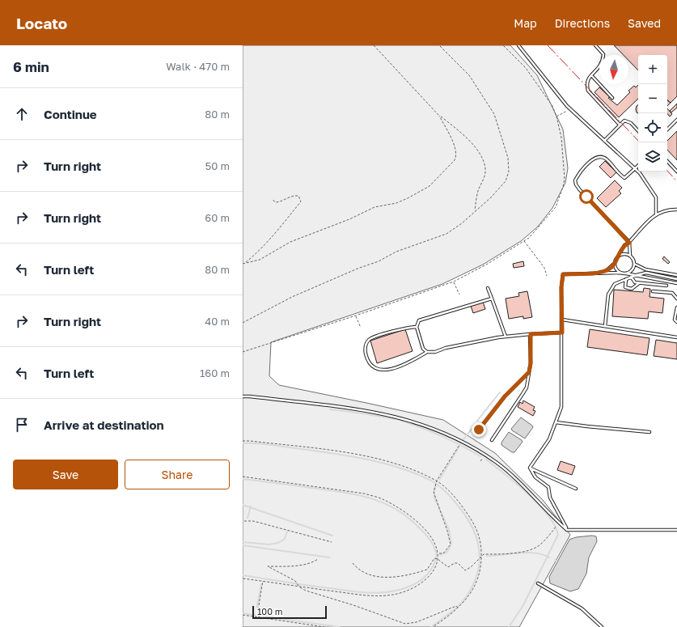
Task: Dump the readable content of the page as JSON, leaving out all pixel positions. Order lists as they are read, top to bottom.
{
  "scale_bar": "100 m",
  "north": "bottom",
  "page": {
    "header": "Locato",
    "nav": ["Map", "Directions", "Saved"],
    "heading": ["6 min", "Walk · 470 m"],
    "map_buttons": ["+", "−"],
    "list": [
      ["Continue", "80 m"],
      ["Turn right", "50 m"],
      ["Turn right", "60 m"],
      ["Turn left", "80 m"],
      ["Turn right", "40 m"],
      ["Turn left", "160 m"],
      "Arrive at destination"
    ],
    "buttons": ["Save", "Share"],
    "scale": "100 m"
  }
}
